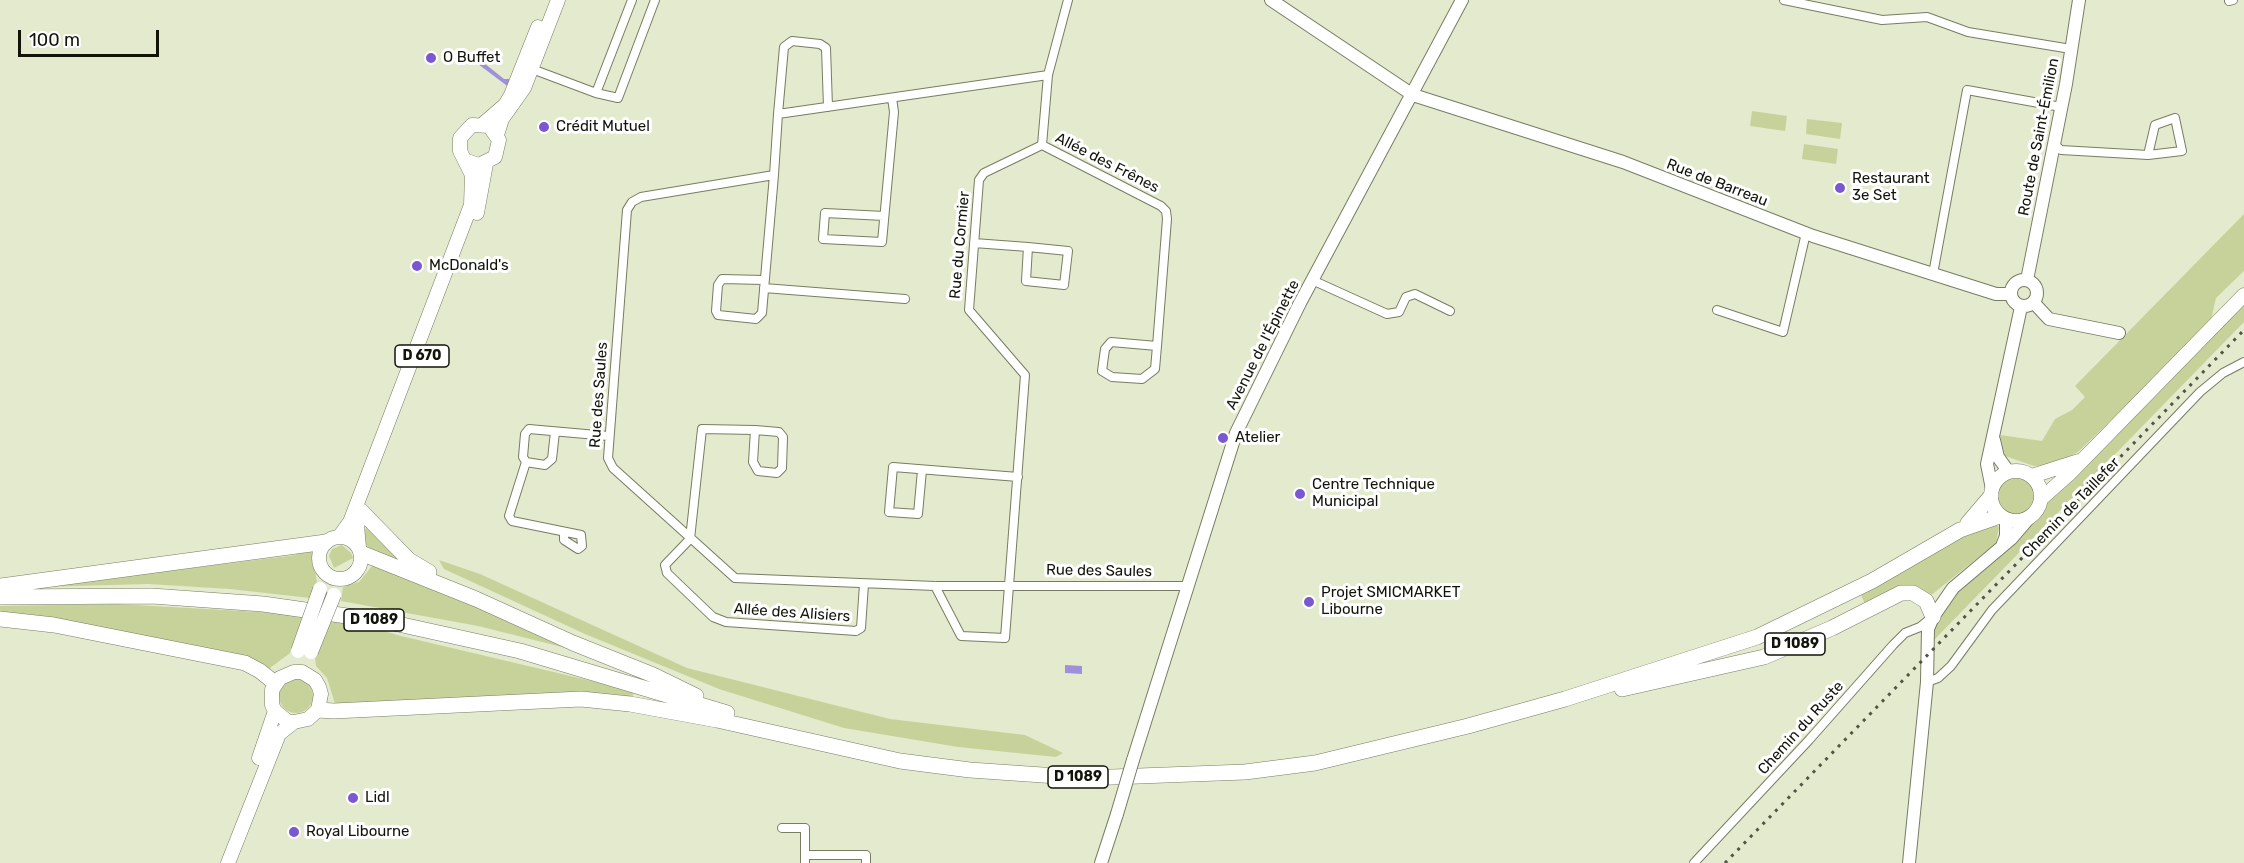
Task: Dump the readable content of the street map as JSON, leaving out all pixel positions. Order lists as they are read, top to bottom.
{
  "streets": {
    "highway": ["D 1089"],
    "main road": ["D 670"],
    "street": [
      "Route de Saint-Émilion",
      "Allée des Frênes",
      "Rue de Barreau",
      "Rue du Cormier",
      "Avenue de l'Épinette",
      "Rue des Saules",
      "Chemin de Taillefer",
      "Allée des Alisiers",
      "Chemin du Ruste"
    ]
  },
  "crossings": [
    ["Route de Saint-Émilion", "Rue de Barreau"],
    ["Allée des Frênes", "Rue du Cormier"],
    ["Rue de Barreau", "Avenue de l'Épinette"],
    ["Rue du Cormier", "Rue des Saules"],
    ["Avenue de l'Épinette", "Rue des Saules"],
    ["Rue des Saules", "Allée des Alisiers"],
    ["D 1089", "Chemin du Ruste"]
  ],
  "places": [
    "O Buffet",
    "Crédit Mutuel",
    "Restaurant 3e Set",
    "McDonald's",
    "Atelier",
    "Centre Technique Municipal",
    "Projet SMICMARKET Libourne",
    "Lidl",
    "Royal Libourne"
  ],
  "scale_bar": "100 m"
}
